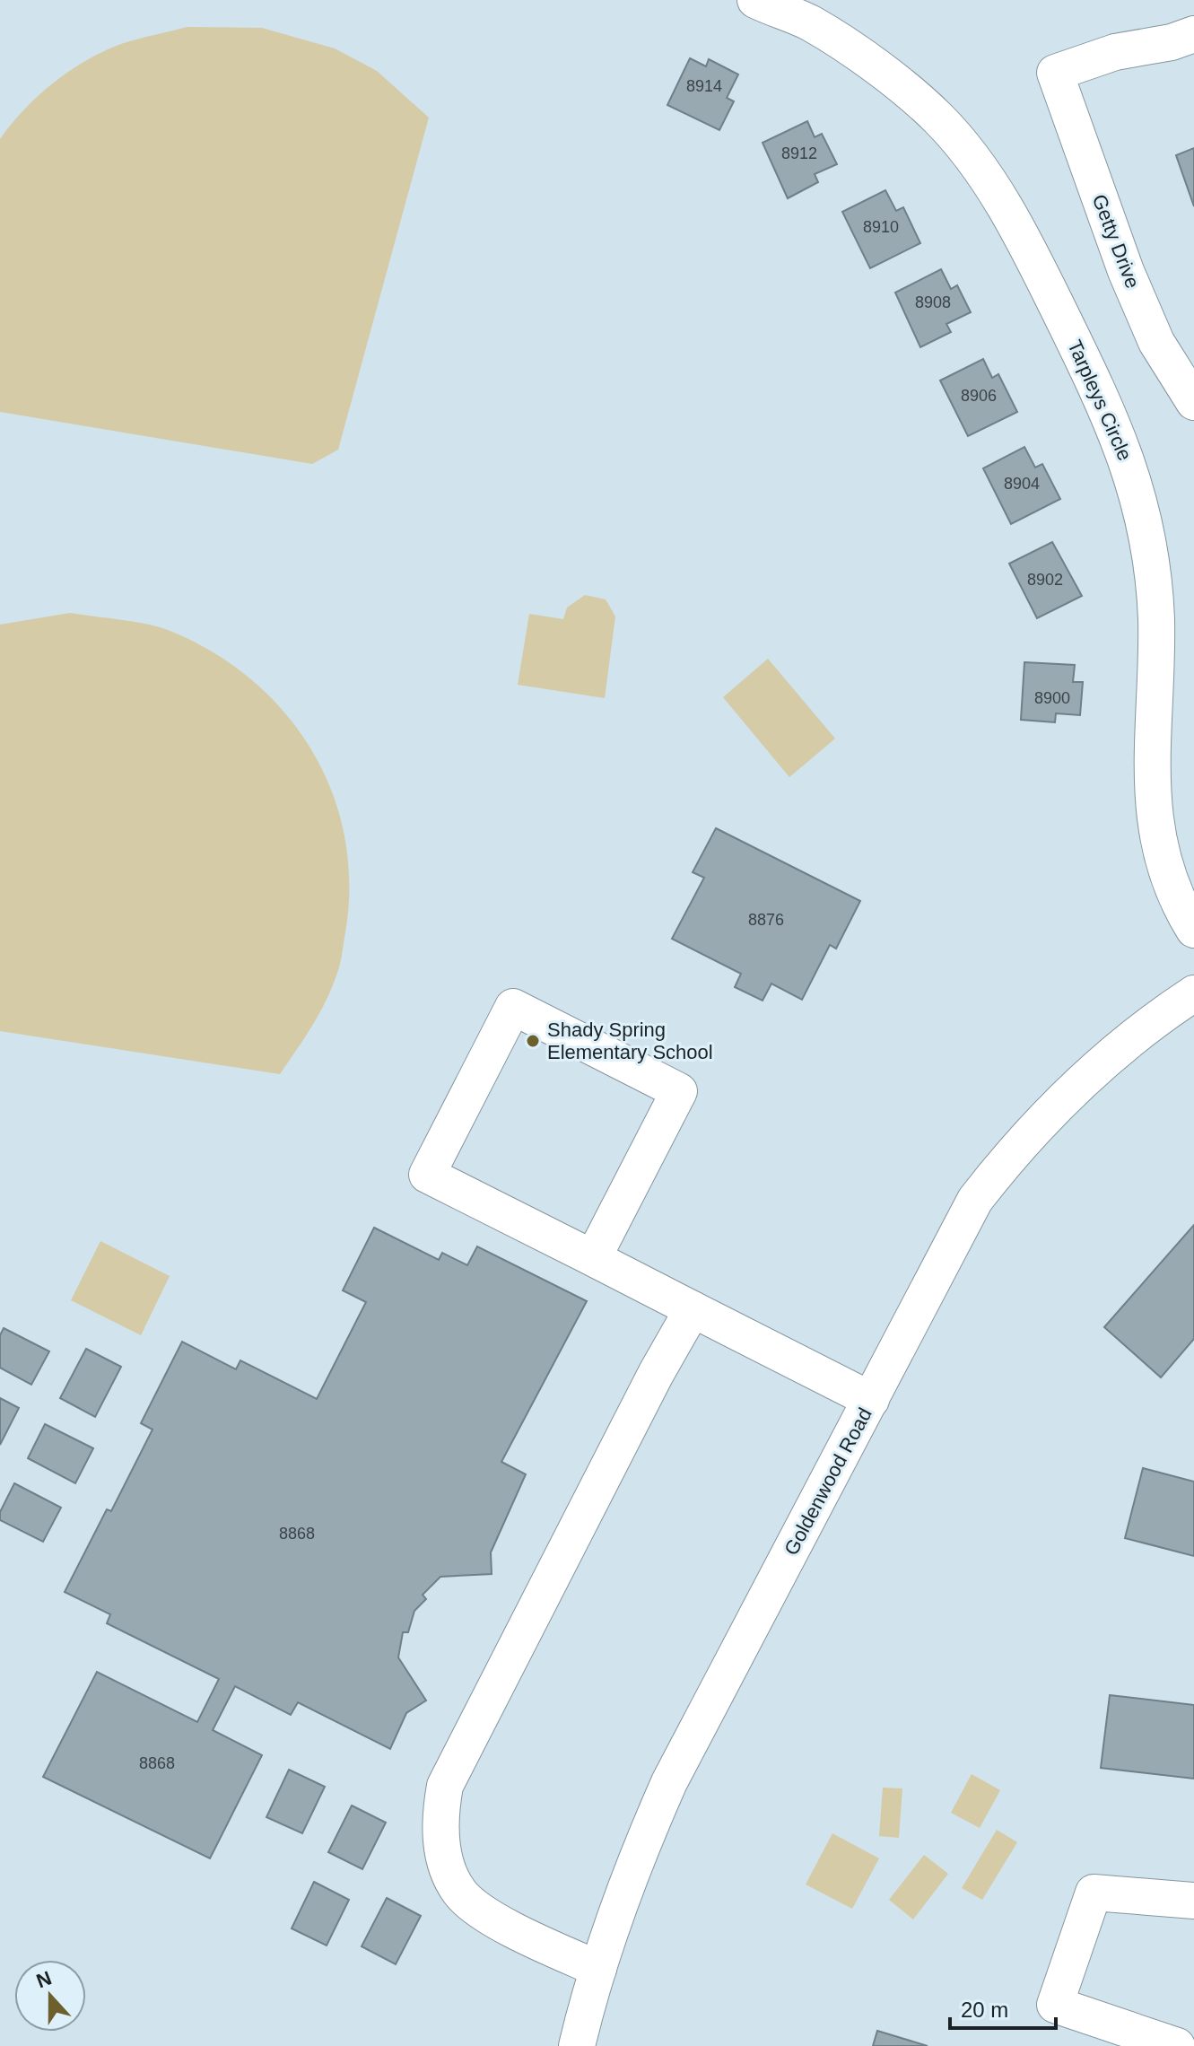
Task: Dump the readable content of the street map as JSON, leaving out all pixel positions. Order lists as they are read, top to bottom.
{
  "streets": {
    "street": ["Getty Drive", "Tarpleys Circle", "Goldenwood Road"]
  },
  "places": ["Shady Spring Elementary School"],
  "house_numbers": [
    "8914",
    "8912",
    "8910",
    "8908",
    "8906",
    "8904",
    "8902",
    "8900",
    "8876",
    "8868",
    "8868"
  ],
  "scale_bar": "20 m",
  "north": "top"
}
